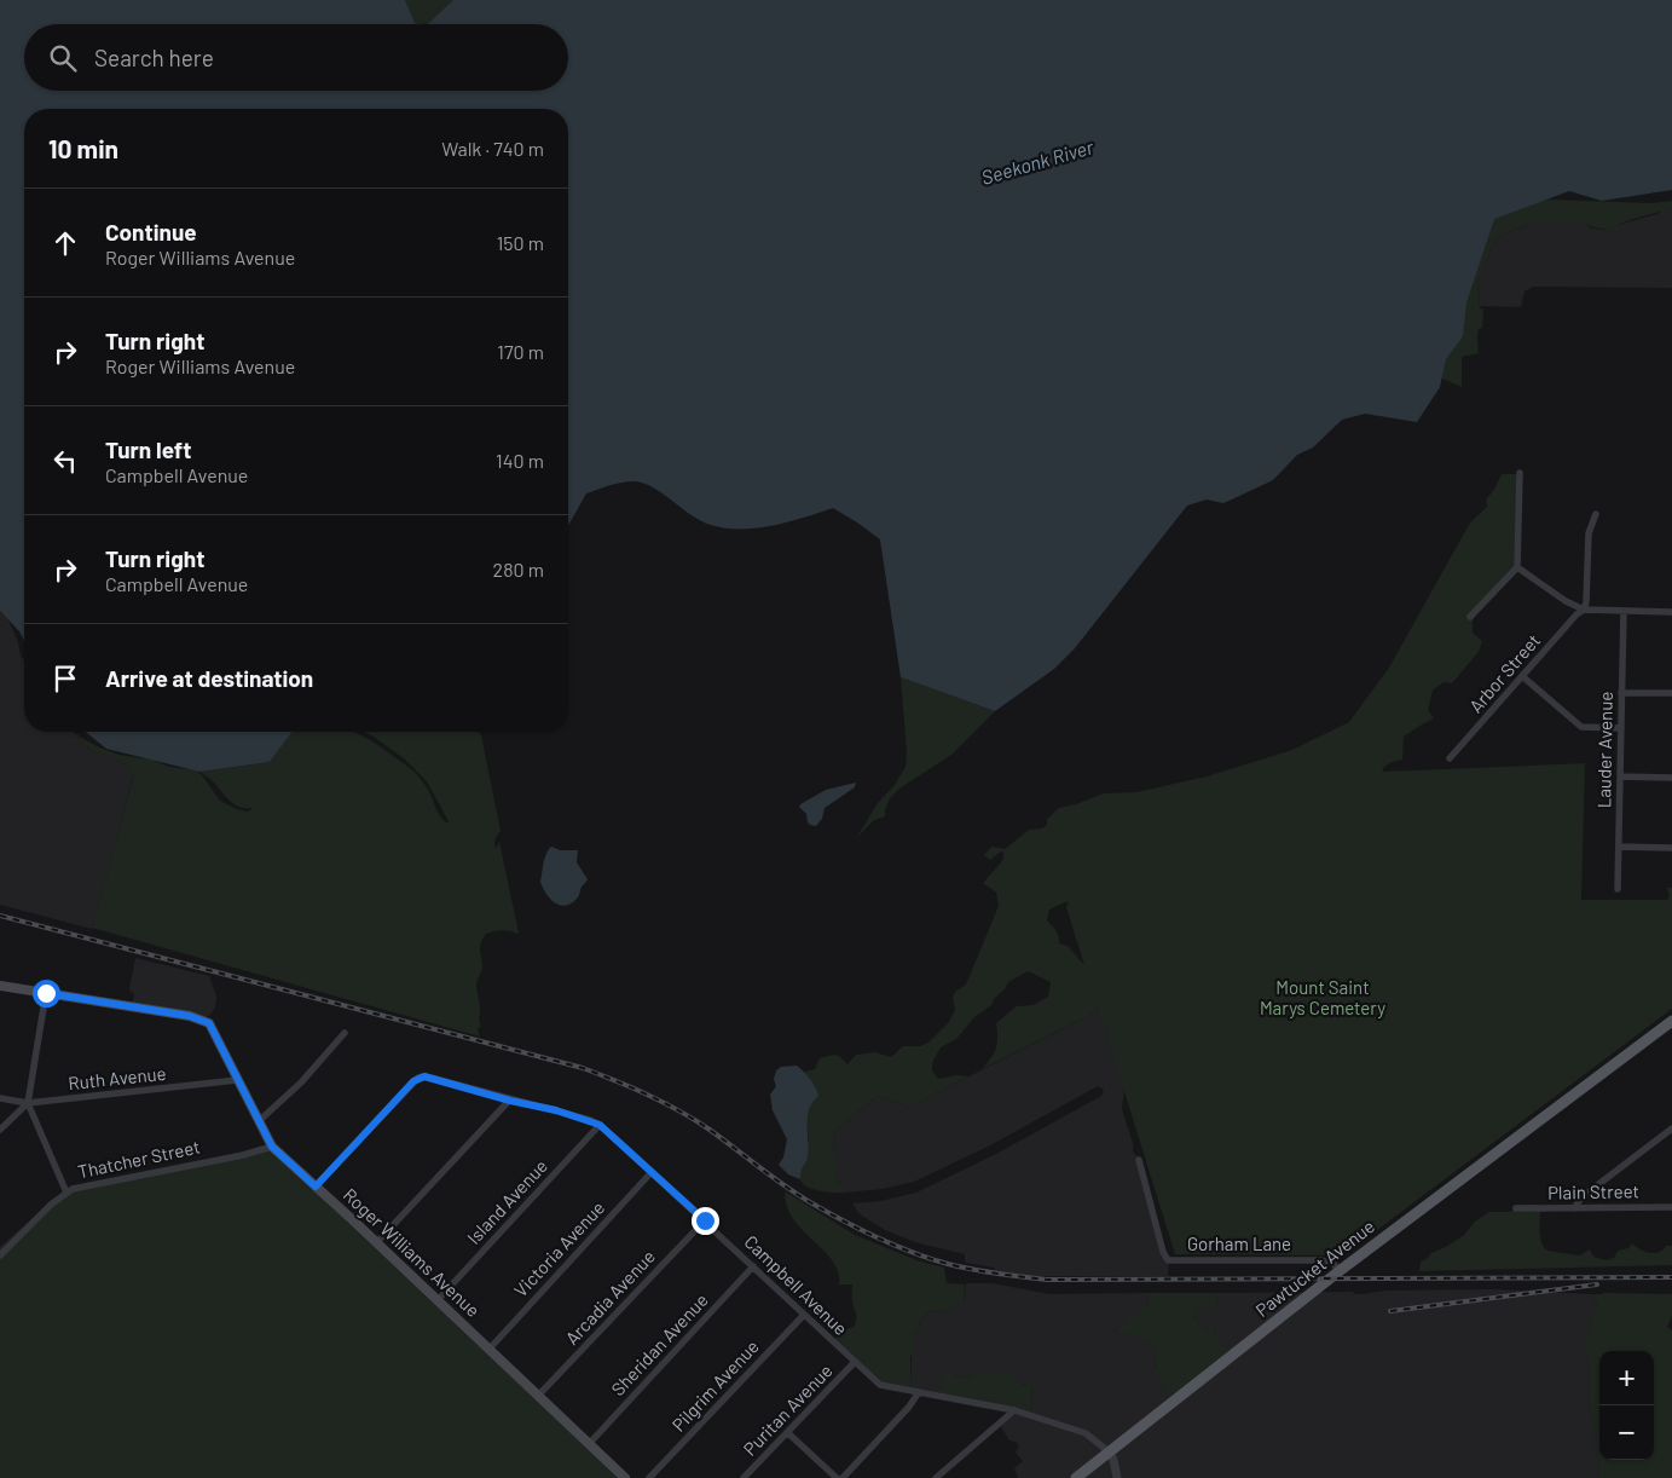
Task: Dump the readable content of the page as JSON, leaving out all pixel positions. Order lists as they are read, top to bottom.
{
  "streets": {
    "main road": ["Roger Williams Avenue", "Pawtucket Avenue"],
    "street": [
      "Arbor Street",
      "Lauder Avenue",
      "Ruth Avenue",
      "Thatcher Street",
      "Plain Street",
      "Island Avenue",
      "Gorham Lane",
      "Victoria Avenue",
      "Campbell Avenue",
      "Arcadia Avenue",
      "Sheridan Avenue",
      "Pilgrim Avenue",
      "Puritan Avenue"
    ]
  },
  "crossings": [
    ["Ruth Avenue", "Roger Williams Avenue"],
    ["Thatcher Street", "Roger Williams Avenue"],
    ["Island Avenue", "Roger Williams Avenue"],
    ["Island Avenue", "Campbell Avenue"],
    ["Gorham Lane", "Pawtucket Avenue"],
    ["Victoria Avenue", "Roger Williams Avenue"],
    ["Victoria Avenue", "Campbell Avenue"],
    ["Roger Williams Avenue", "Campbell Avenue"],
    ["Roger Williams Avenue", "Arcadia Avenue"],
    ["Roger Williams Avenue", "Sheridan Avenue"],
    ["Pawtucket Avenue", "Campbell Avenue"],
    ["Campbell Avenue", "Arcadia Avenue"],
    ["Campbell Avenue", "Sheridan Avenue"],
    ["Campbell Avenue", "Pilgrim Avenue"],
    ["Campbell Avenue", "Puritan Avenue"]
  ],
  "water": ["Seekonk River"],
  "parks": ["Mount Saint Marys Cemetery"],
  "page": {
    "search": "Search here",
    "heading": ["10 min", "Walk · 740 m"],
    "list": [
      ["Continue", "Roger Williams Avenue", "150 m"],
      ["Turn right", "Roger Williams Avenue", "170 m"],
      ["Turn left", "Campbell Avenue", "140 m"],
      ["Turn right", "Campbell Avenue", "280 m"],
      "Arrive at destination"
    ],
    "map_buttons": ["+", "−"]
  }
}
